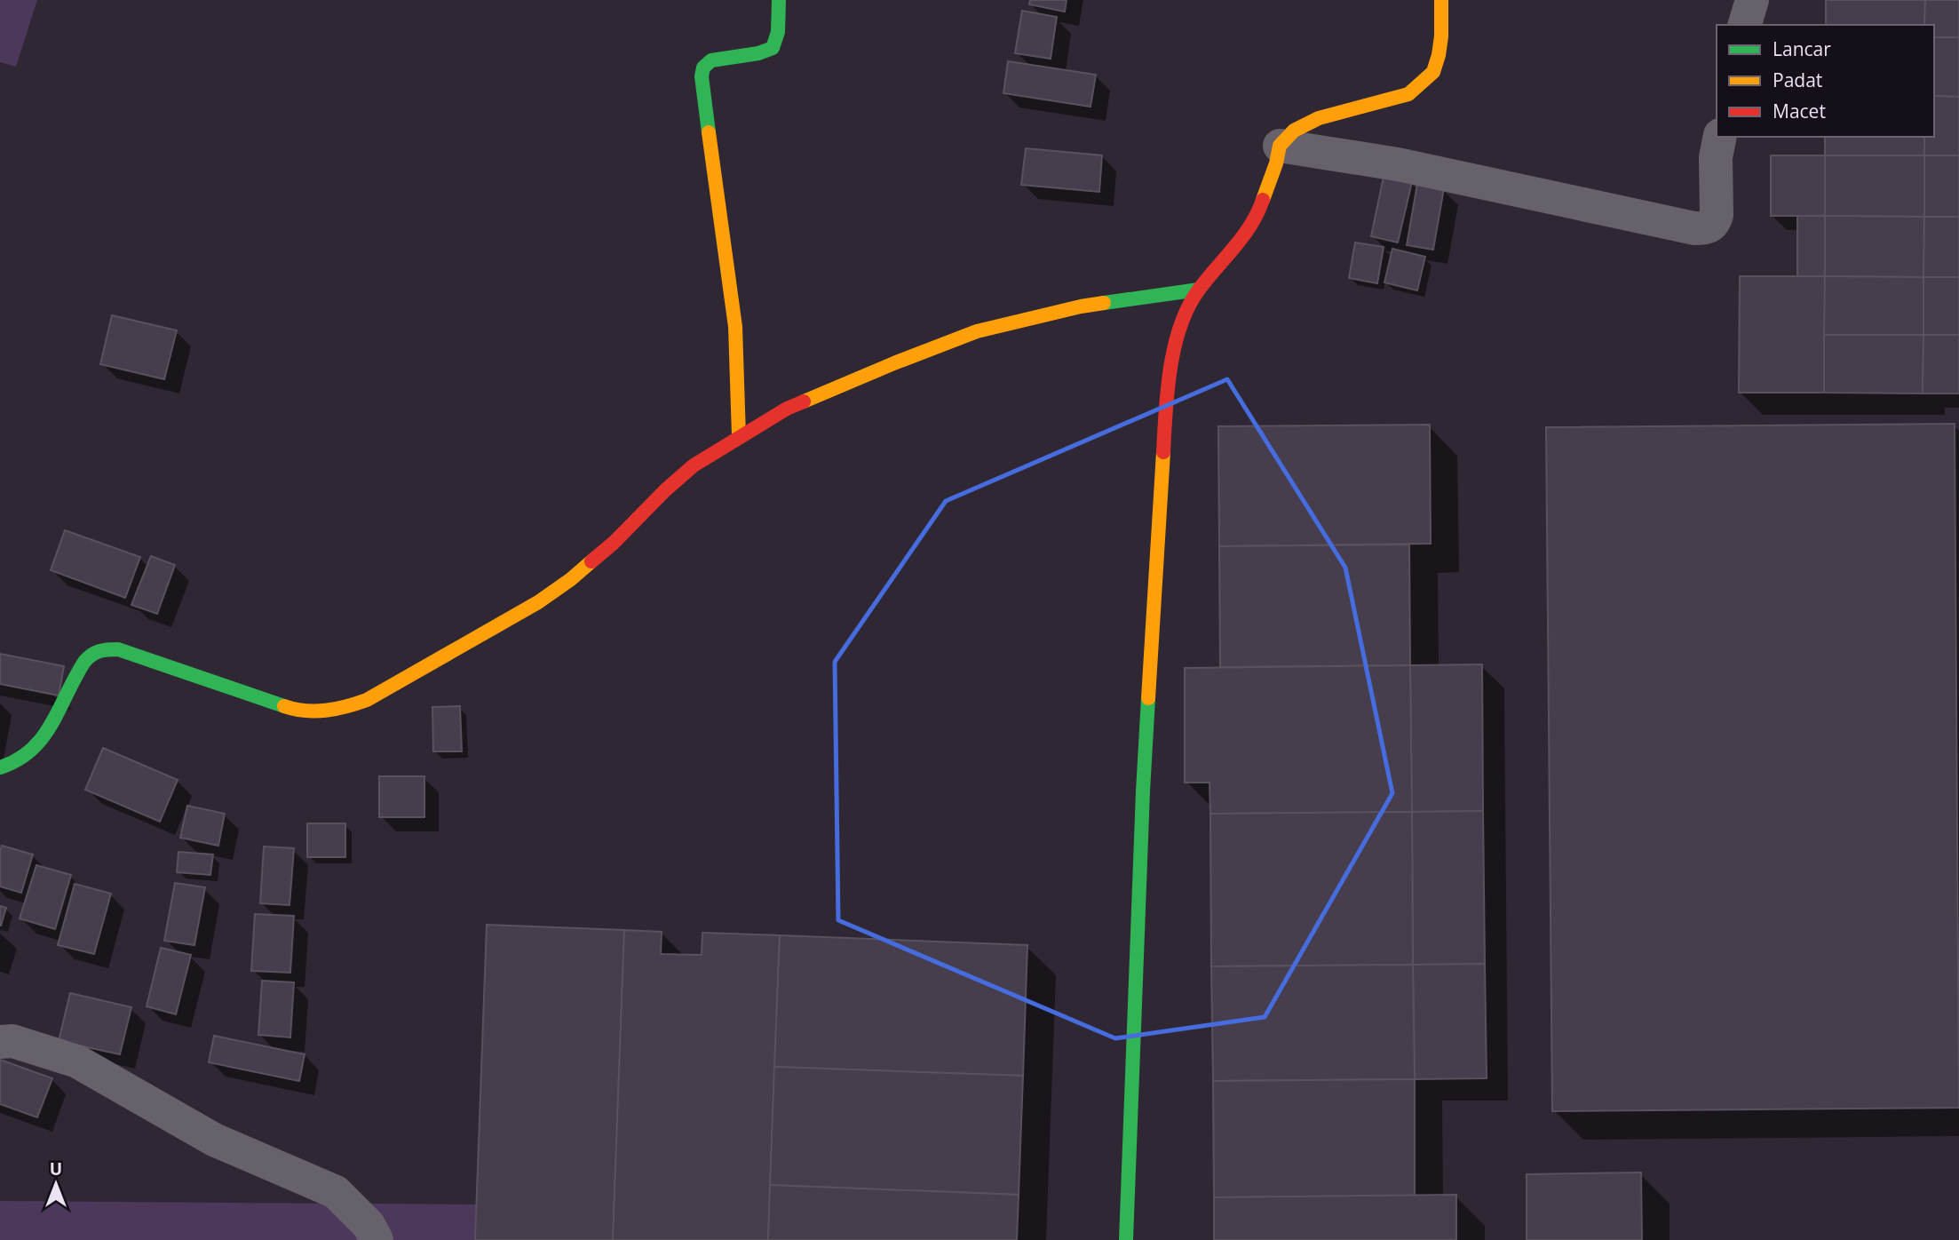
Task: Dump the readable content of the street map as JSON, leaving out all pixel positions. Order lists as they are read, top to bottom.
{
  "legend": ["Lancar", "Padat", "Macet"],
  "north": "top"
}
